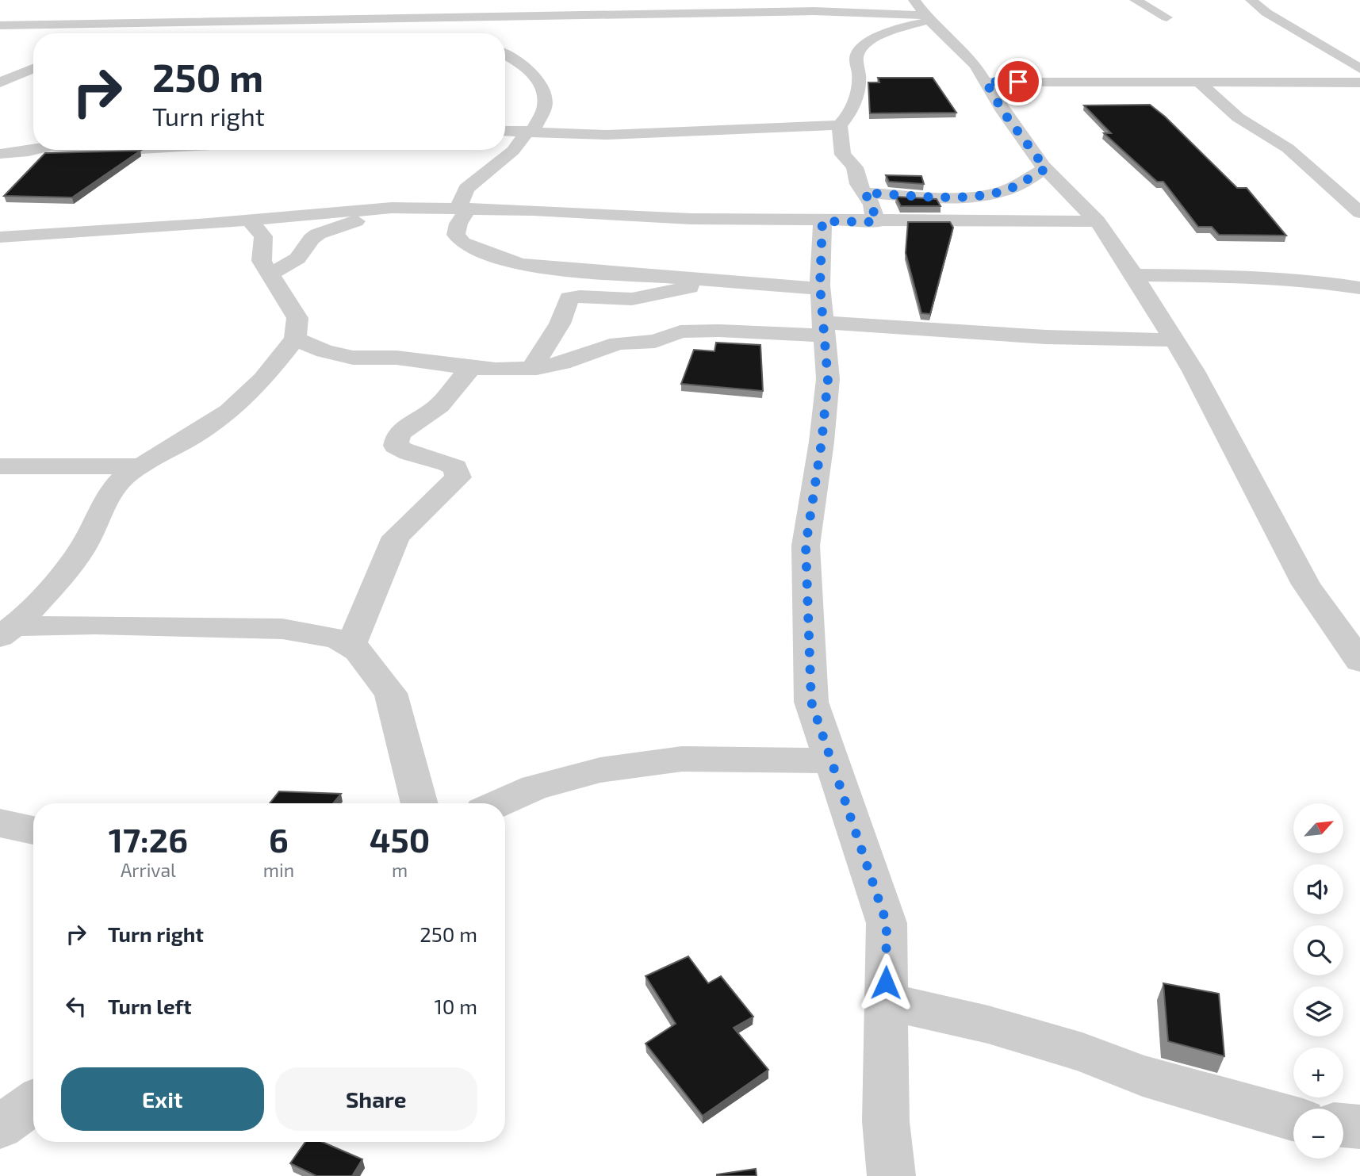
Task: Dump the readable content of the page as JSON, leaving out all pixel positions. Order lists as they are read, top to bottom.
{
  "north": "top right",
  "page": {
    "turn": ["250 m", "Turn right"],
    "map_buttons": ["+", "−"],
    "eta": [
      "17:26",
      "Arrival",
      "6",
      "min",
      "450",
      "m"
    ],
    "list": [
      {
        "name": "Turn right",
        "value": "250 m"
      },
      {
        "name": "Turn left",
        "value": "10 m"
      }
    ],
    "buttons": ["Exit", "Share"]
  }
}
